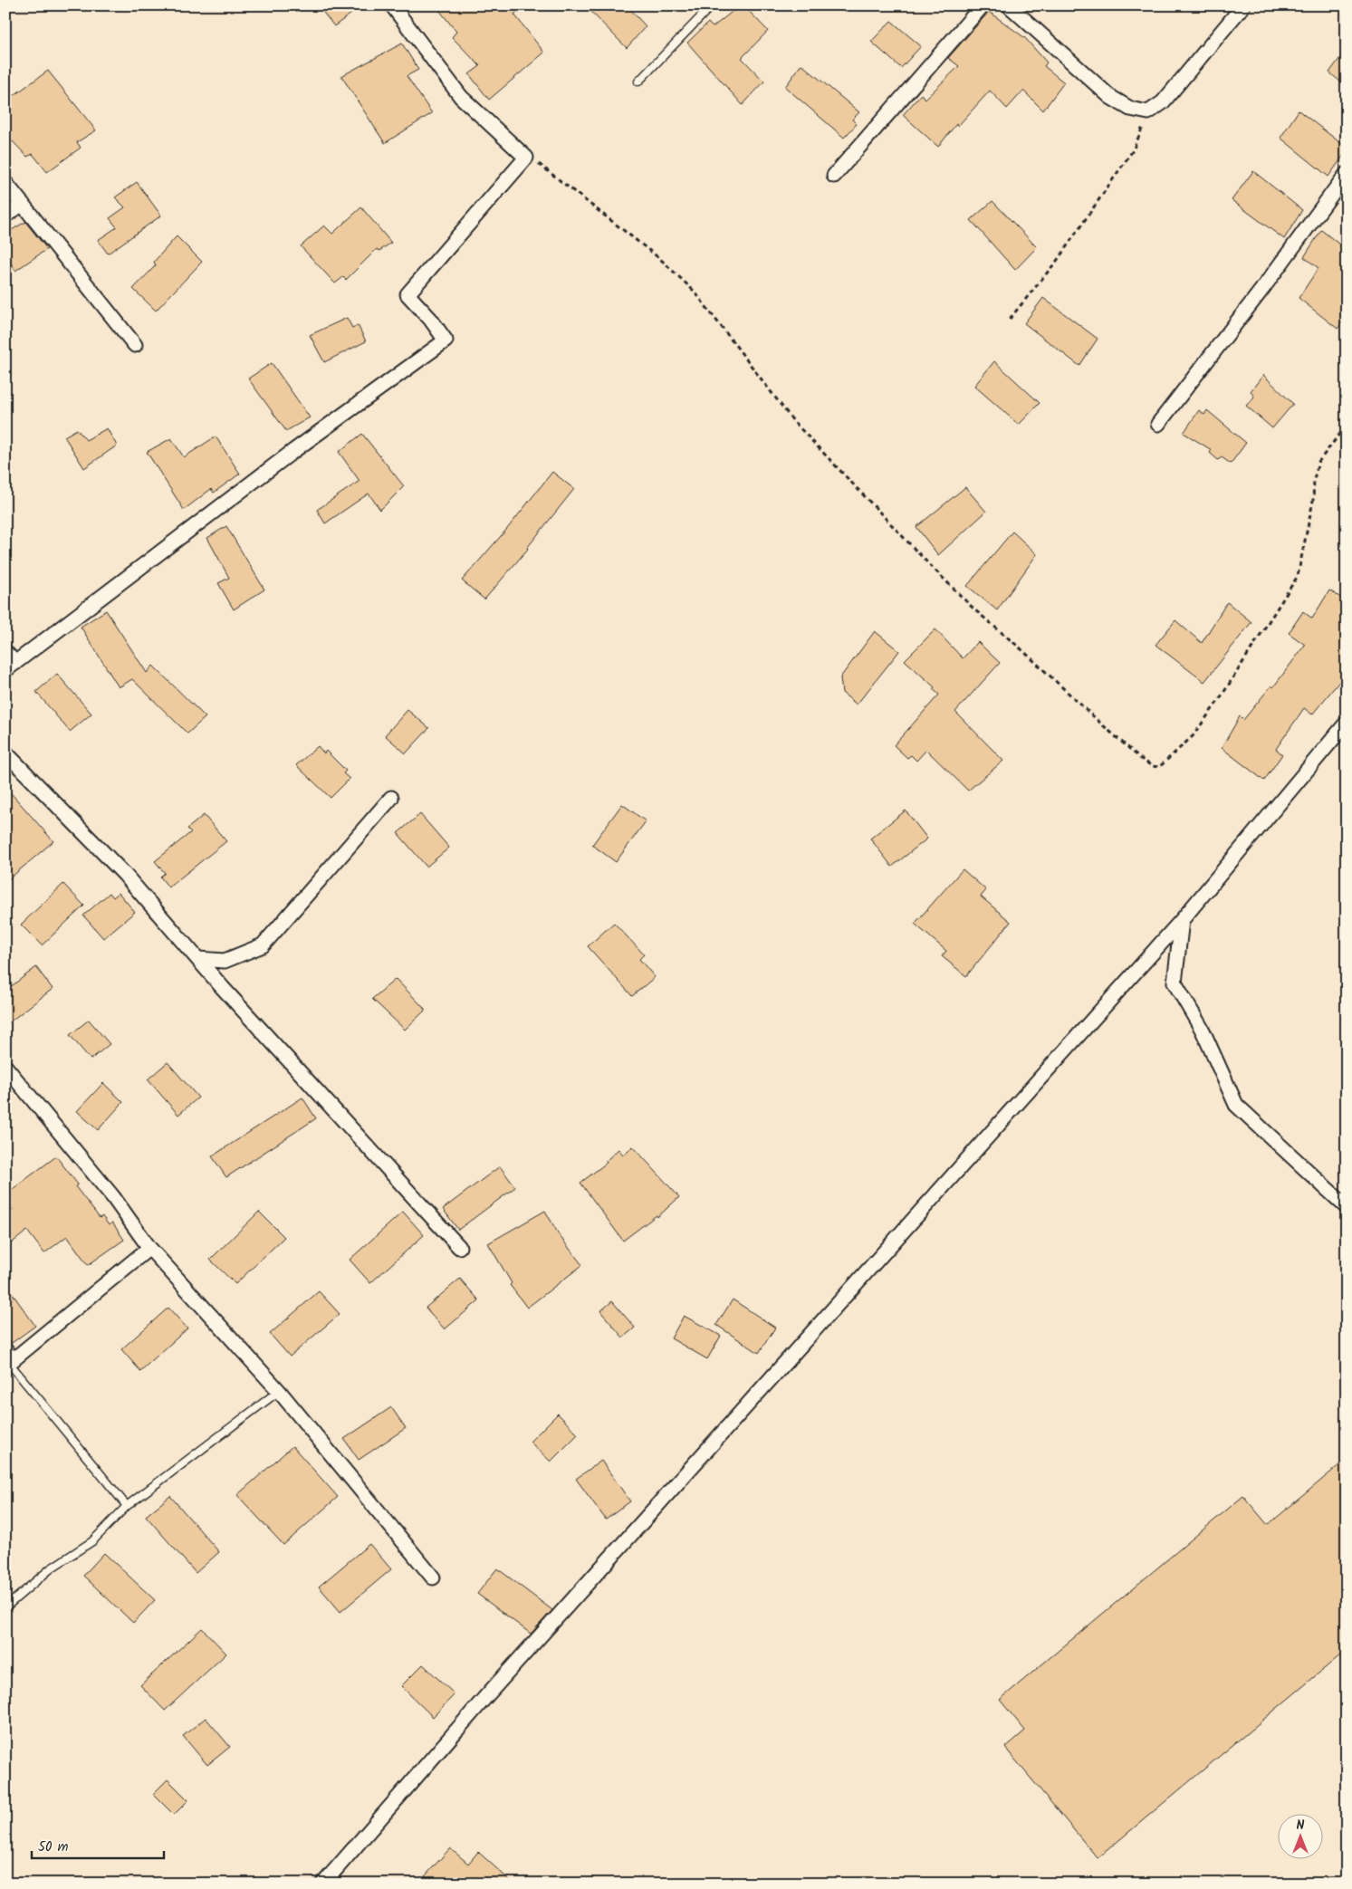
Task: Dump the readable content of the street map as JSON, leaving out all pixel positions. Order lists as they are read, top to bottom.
{
  "scale_bar": "50 m",
  "north": "top"
}
